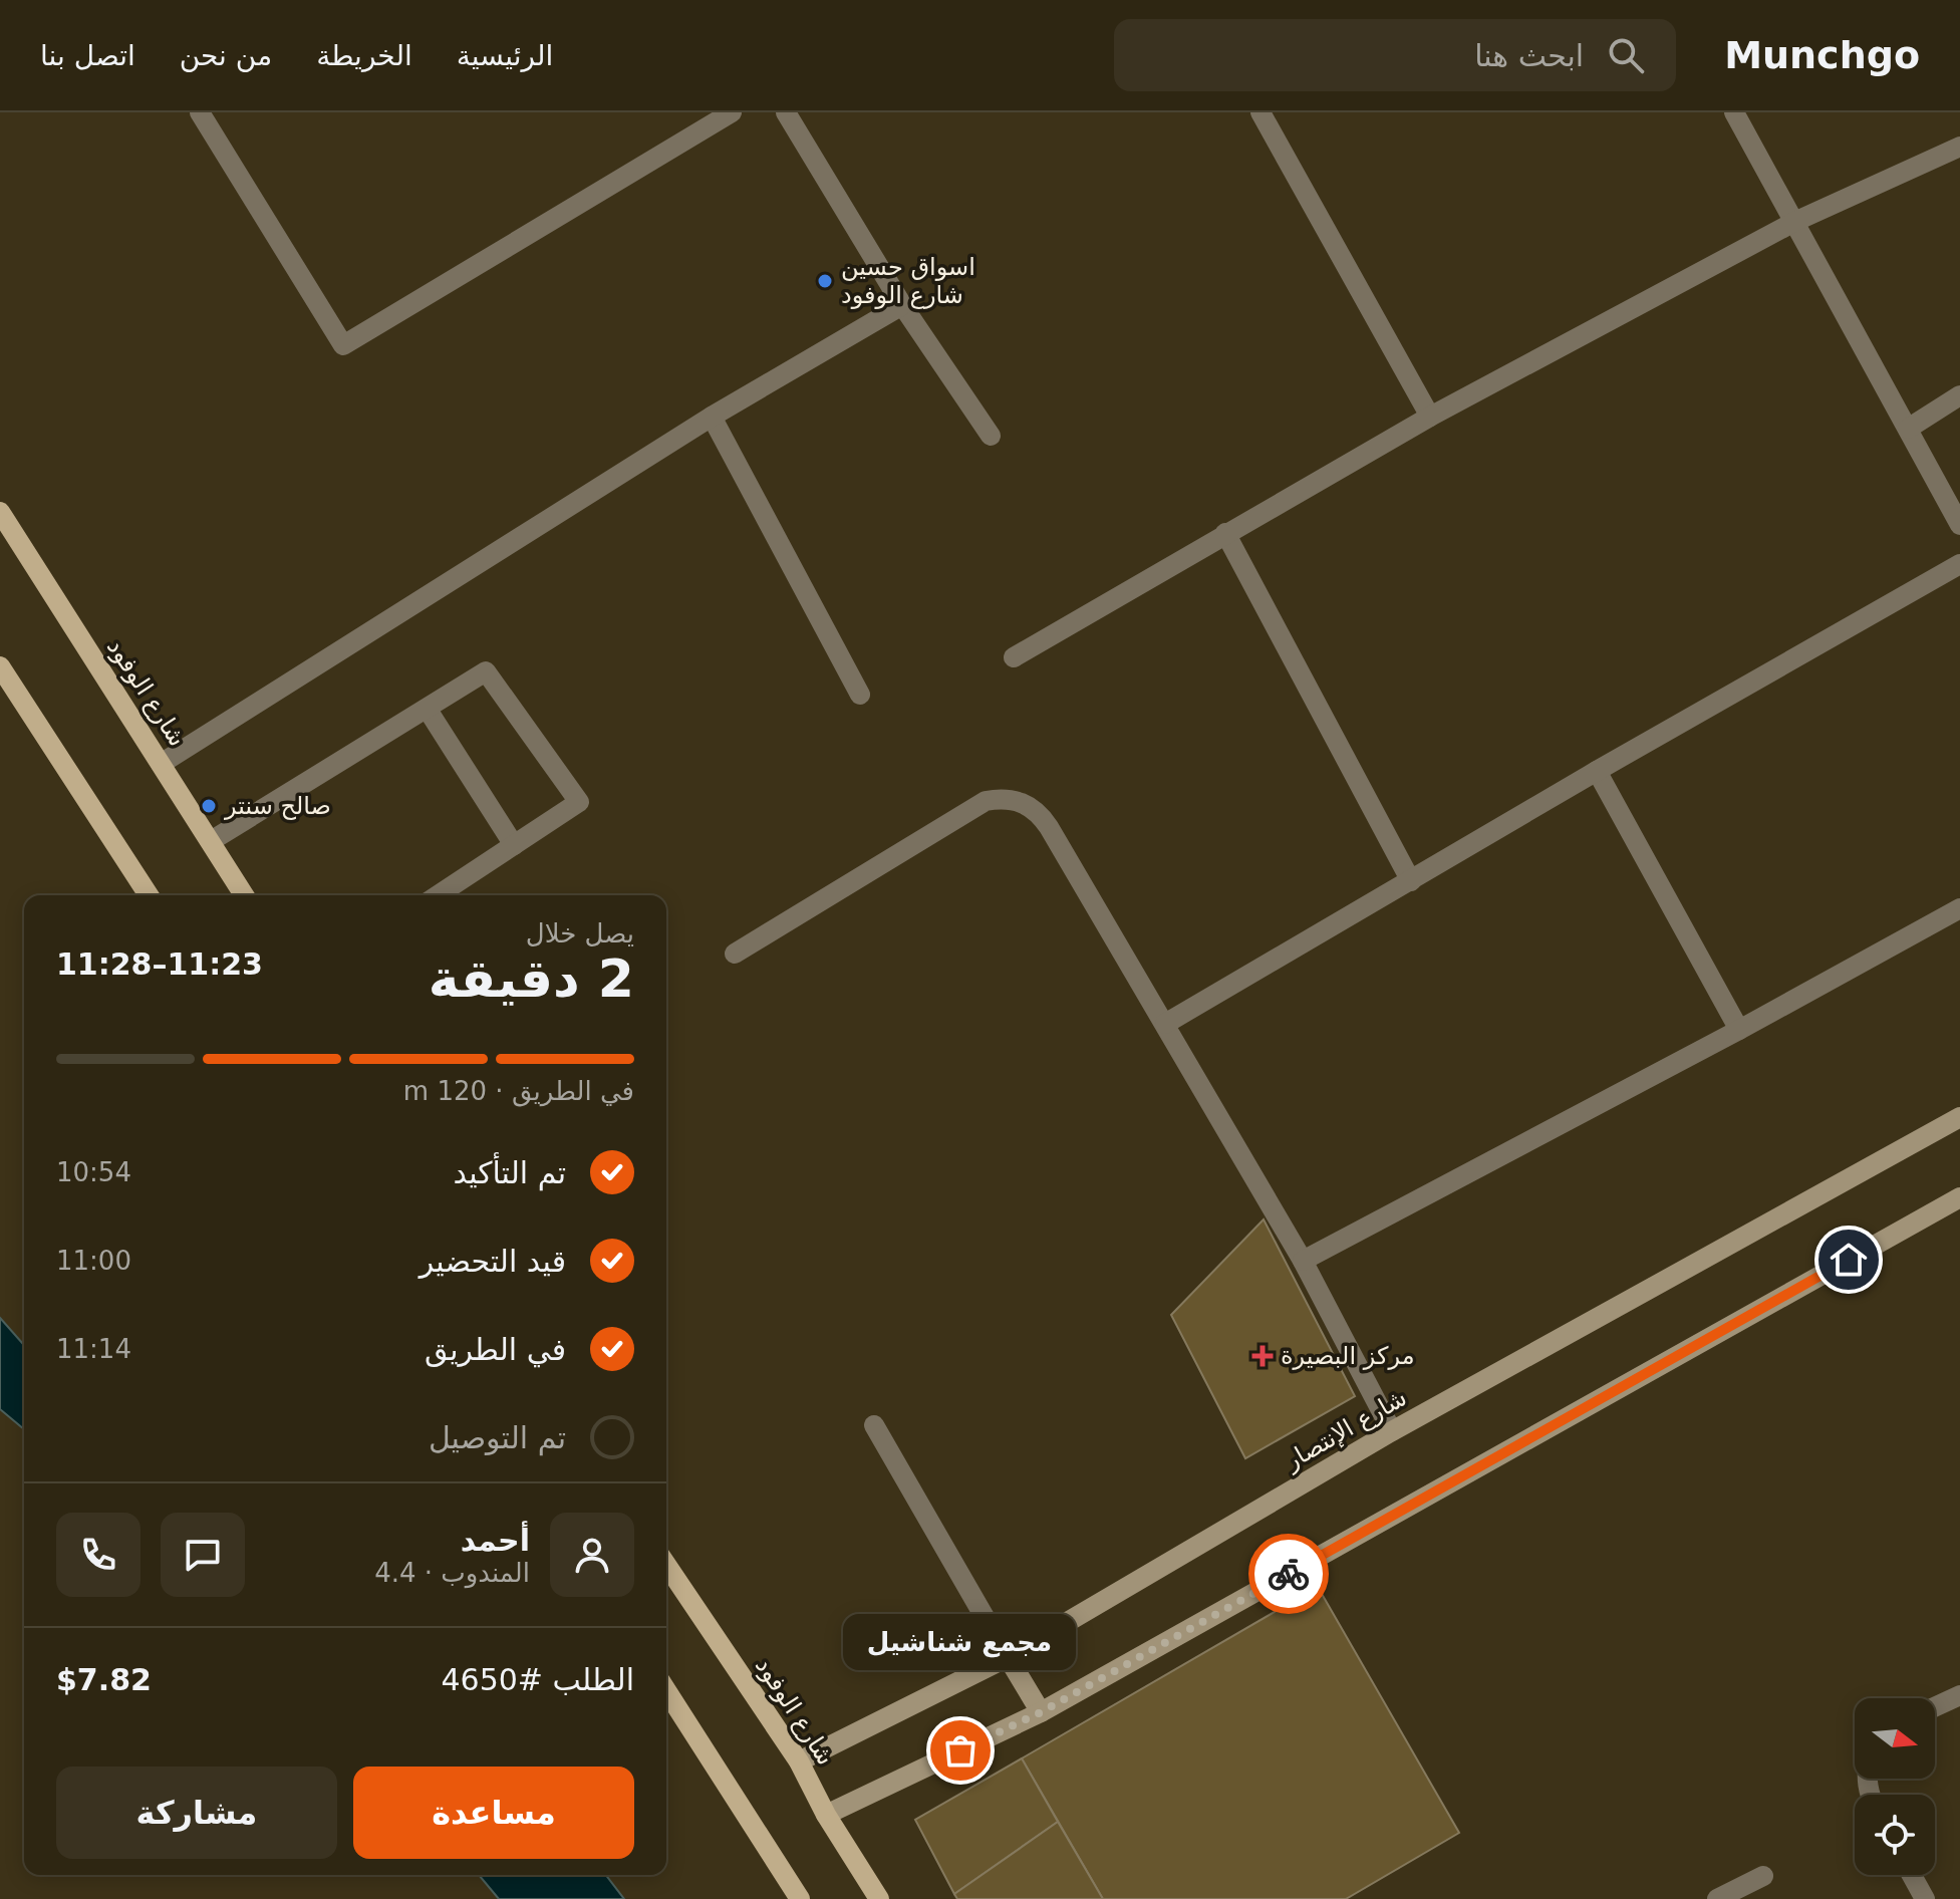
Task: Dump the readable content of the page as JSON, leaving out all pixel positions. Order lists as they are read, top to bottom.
{
  "streets": {
    "main road": ["شارع الوفود"],
    "street": ["شارع الإنتصار"]
  },
  "crossings": [
    ["شارع الوفود", "شارع الإنتصار"]
  ],
  "places": {
    "other": ["اسواق حسين شارع الوفود", "صالح سنتر", "مجمع شناشيل"],
    "health": ["مركز البصيرة"]
  },
  "north": "right",
  "page": {
    "header": "Munchgo",
    "search": "ابحث هنا",
    "nav": [
      "الرئيسية",
      "الخريطة",
      "من نحن",
      "اتصل بنا"
    ],
    "heading": ["2 دقيقة", "يصل خلال", "11:23–11:28"],
    "panel": [
      "أحمد",
      "المندوب · 4.4",
      "الطلب #4650",
      "$7.82"
    ],
    "bar": "في الطريق · 120 m",
    "list": [
      ["تم التأكيد", "10:54"],
      ["قيد التحضير", "11:00"],
      ["في الطريق", "11:14"],
      "تم التوصيل"
    ],
    "bubble": "مجمع شناشيل",
    "buttons": ["مساعدة", "مشاركة"]
  }
}
